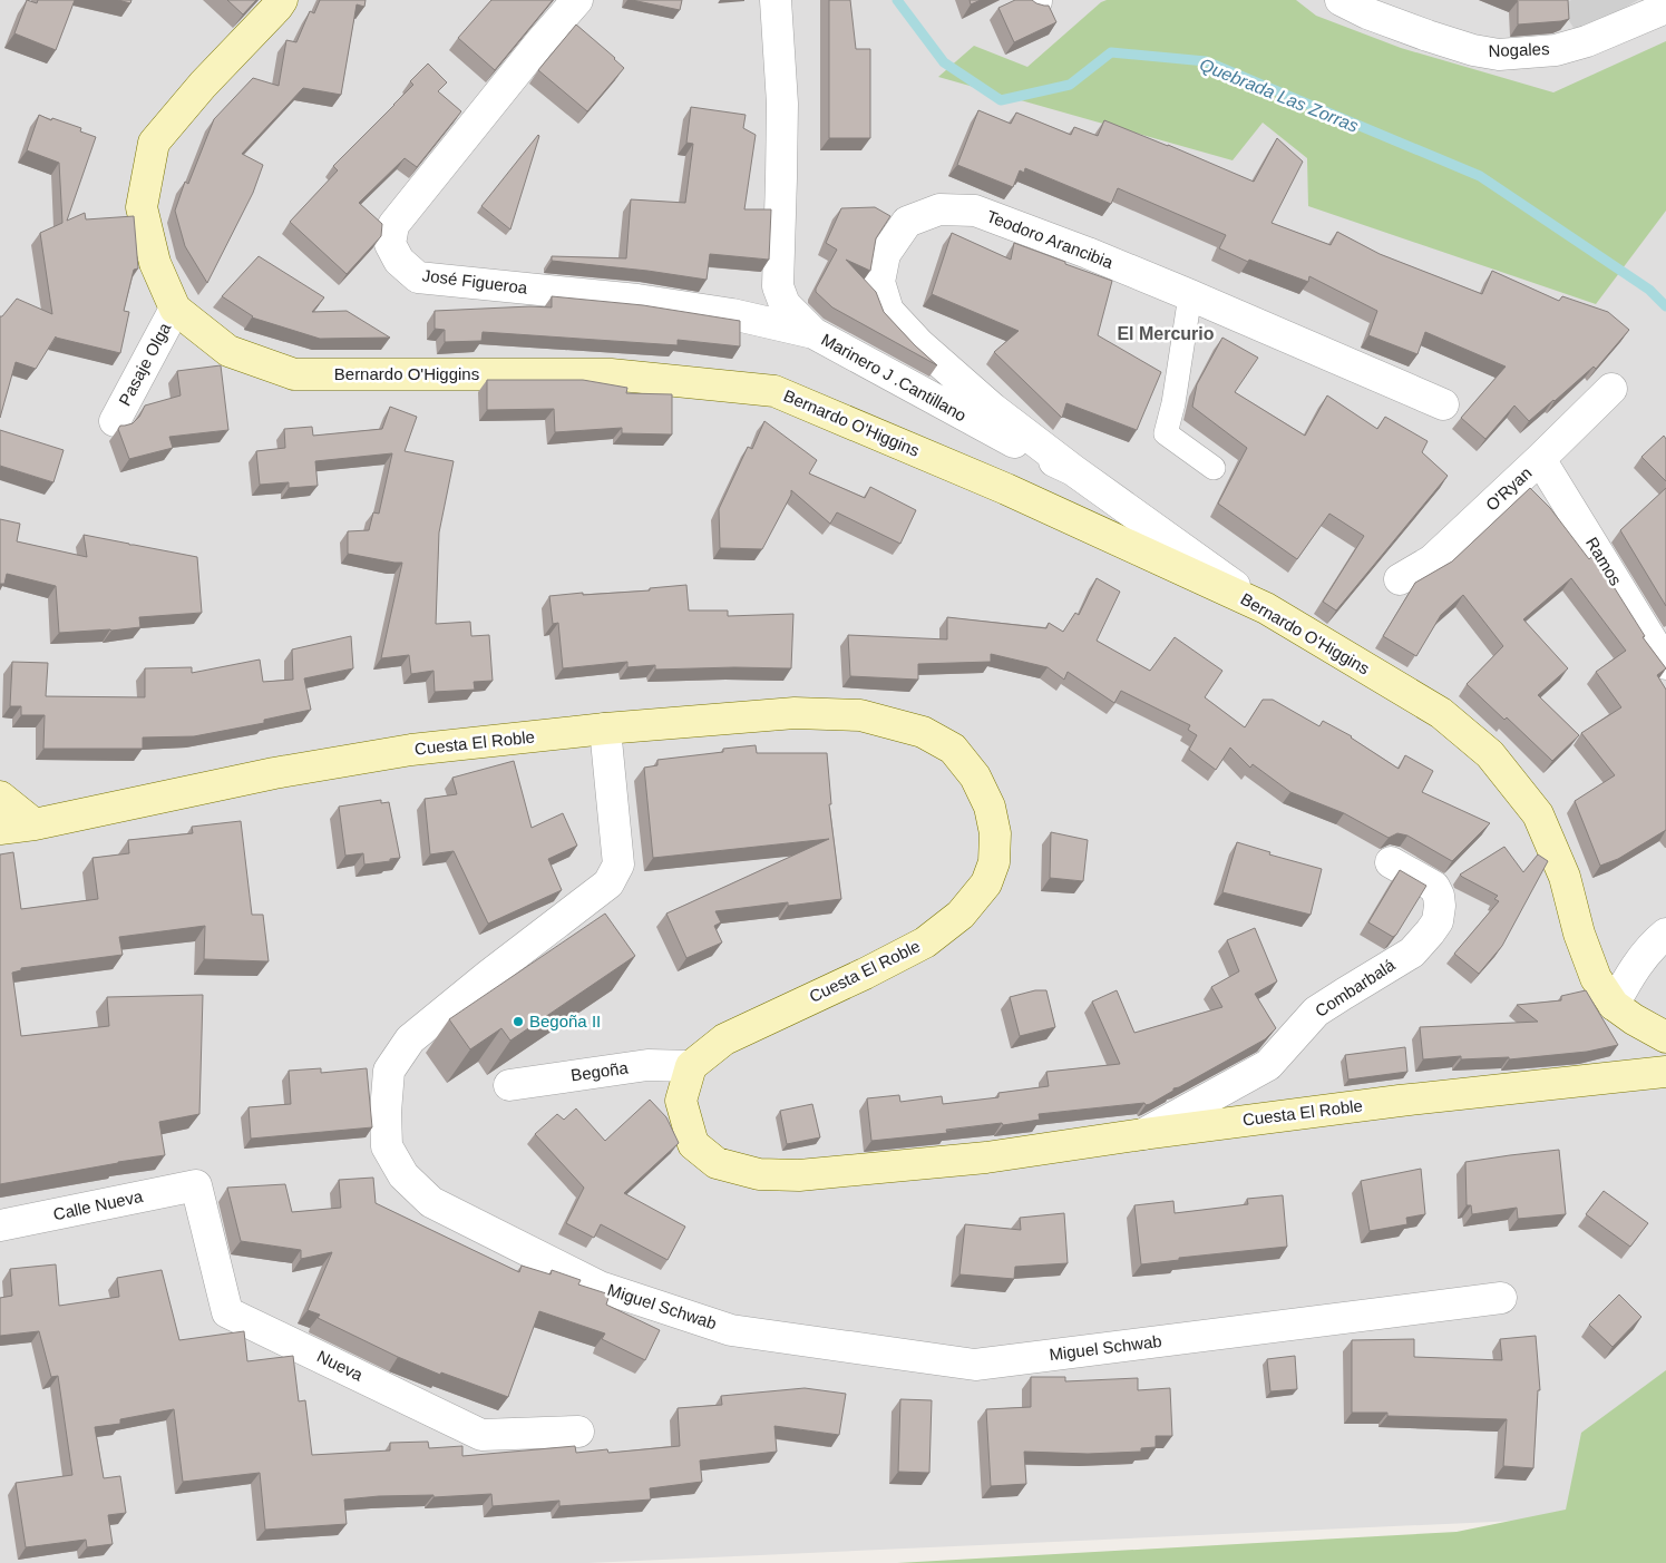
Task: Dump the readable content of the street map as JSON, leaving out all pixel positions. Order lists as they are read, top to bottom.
{
  "streets": {
    "main road": ["Bernardo O'Higgins", "Cuesta El Roble"],
    "street": [
      "Nogales",
      "Teodoro Arancibia",
      "José Figueroa",
      "Pasaje Olga",
      "Marinero J .Cantillano",
      "O'Ryan",
      "Ramos",
      "Combarbalá",
      "Begoña",
      "Calle Nueva",
      "Miguel Schwab",
      "Nueva"
    ]
  },
  "crossings": [
    ["Teodoro Arancibia", "Marinero J .Cantillano"],
    ["José Figueroa", "Marinero J .Cantillano"],
    ["Pasaje Olga", "Bernardo O'Higgins"],
    ["Bernardo O'Higgins", "Marinero J .Cantillano"],
    ["O'Ryan", "Ramos"],
    ["Cuesta El Roble", "Combarbalá"],
    ["Cuesta El Roble", "Begoña"],
    ["Cuesta El Roble", "Miguel Schwab"],
    ["Calle Nueva", "Nueva"]
  ],
  "districts": ["El Mercurio"],
  "water": ["Quebrada Las Zorras"],
  "places": ["Begoña II"]
}
